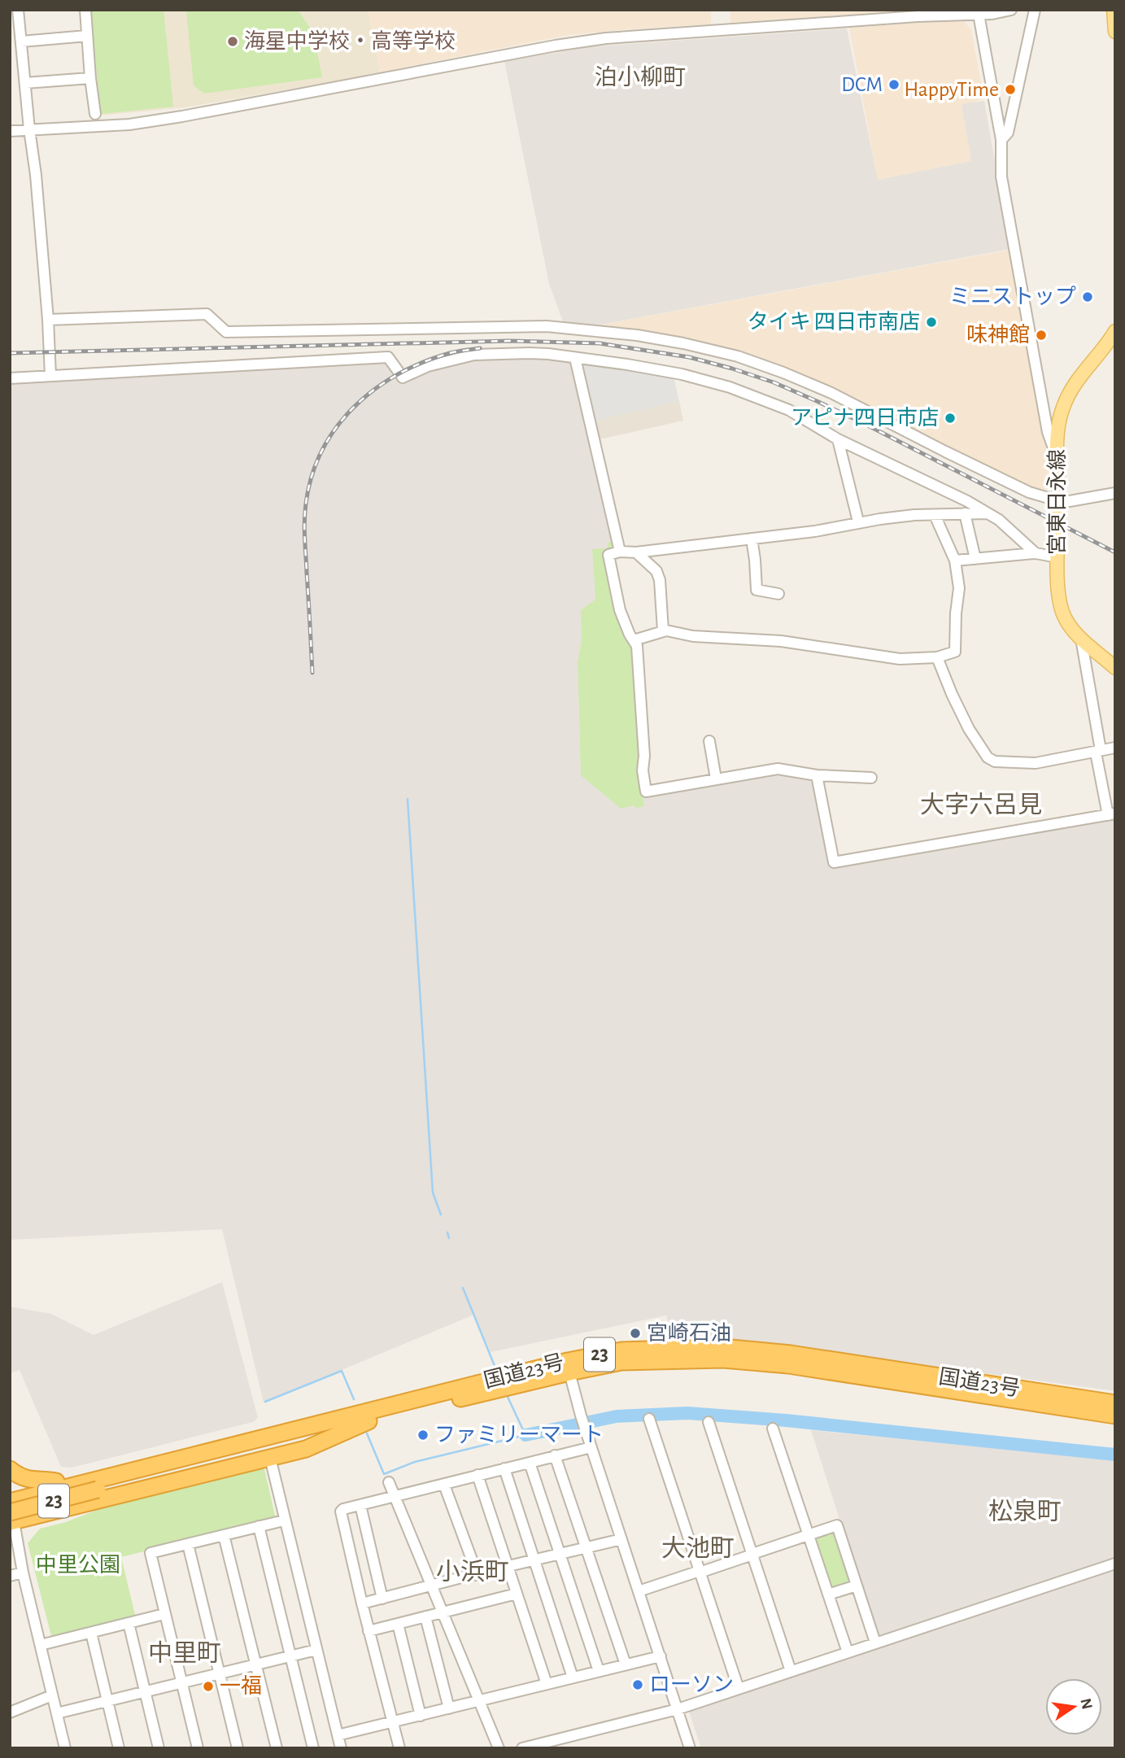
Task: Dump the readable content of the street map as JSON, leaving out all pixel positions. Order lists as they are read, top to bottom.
{
  "streets": {
    "highway": ["23", "国道23号"],
    "main road": ["宮東日永線"]
  },
  "districts": [
    "泊小柳町",
    "大字六呂見",
    "松泉町",
    "大池町",
    "小浜町",
    "中里町"
  ],
  "parks": ["中里公園"],
  "places": [
    "海星中学校・高等学校",
    "DCM",
    "HappyTime",
    "ミニストップ",
    "タイキ 四日市南店",
    "味神館",
    "アピナ四日市店",
    "宮崎石油",
    "ファミリーマート",
    "ローソン",
    "一福"
  ],
  "north": "right"
}
